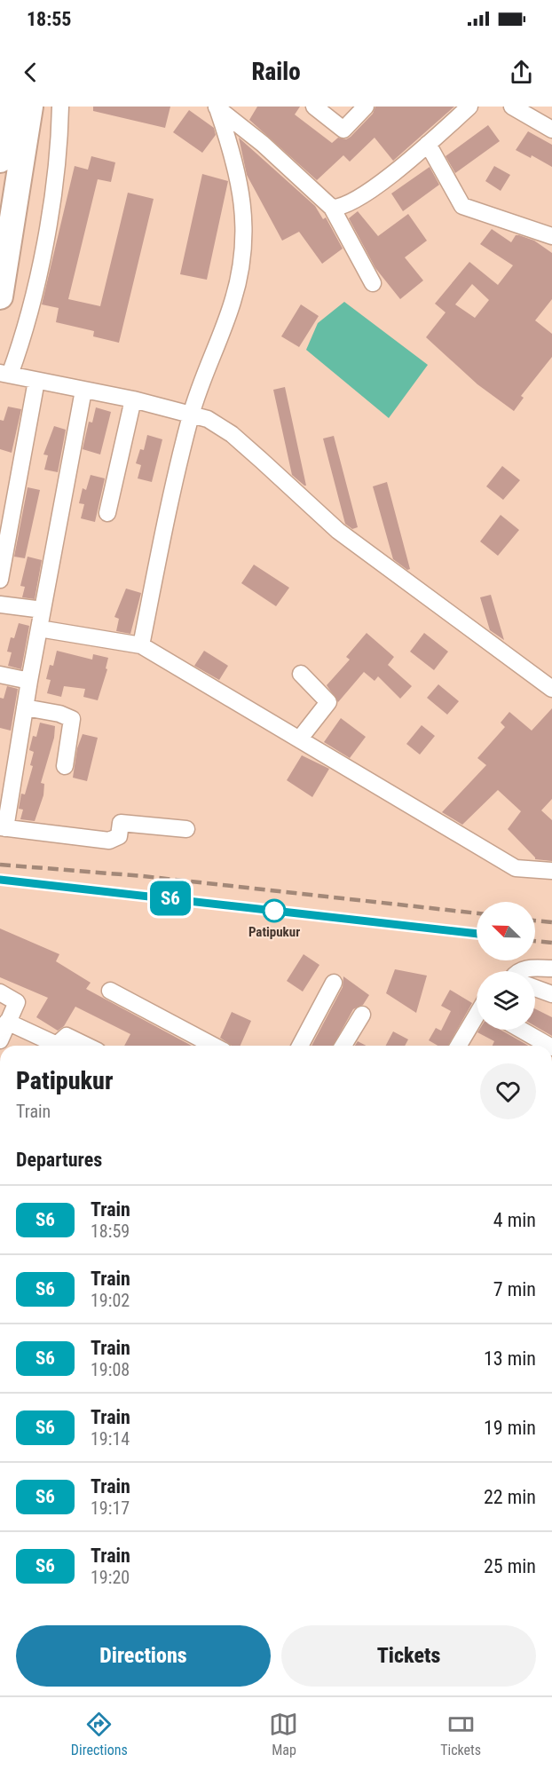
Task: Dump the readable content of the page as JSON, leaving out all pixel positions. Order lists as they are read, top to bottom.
{
  "places": ["Patipukur"],
  "north": "top left",
  "page": {
    "status": "18:55",
    "header": "Railo",
    "on_map": "S6",
    "heading": [
      ["Patipukur", "Train"],
      "Departures"
    ],
    "list": [
      {
        "mark": "S6",
        "name": "Train",
        "note": "18:59",
        "value": "4 min"
      },
      {
        "mark": "S6",
        "name": "Train",
        "note": "19:02",
        "value": "7 min"
      },
      {
        "mark": "S6",
        "name": "Train",
        "note": "19:08",
        "value": "13 min"
      },
      {
        "mark": "S6",
        "name": "Train",
        "note": "19:14",
        "value": "19 min"
      },
      {
        "mark": "S6",
        "name": "Train",
        "note": "19:17",
        "value": "22 min"
      },
      {
        "mark": "S6",
        "name": "Train",
        "note": "19:20",
        "value": "25 min"
      }
    ],
    "buttons": ["Directions", "Tickets"],
    "tabs": ["Directions", "Map", "Tickets"]
  }
}
